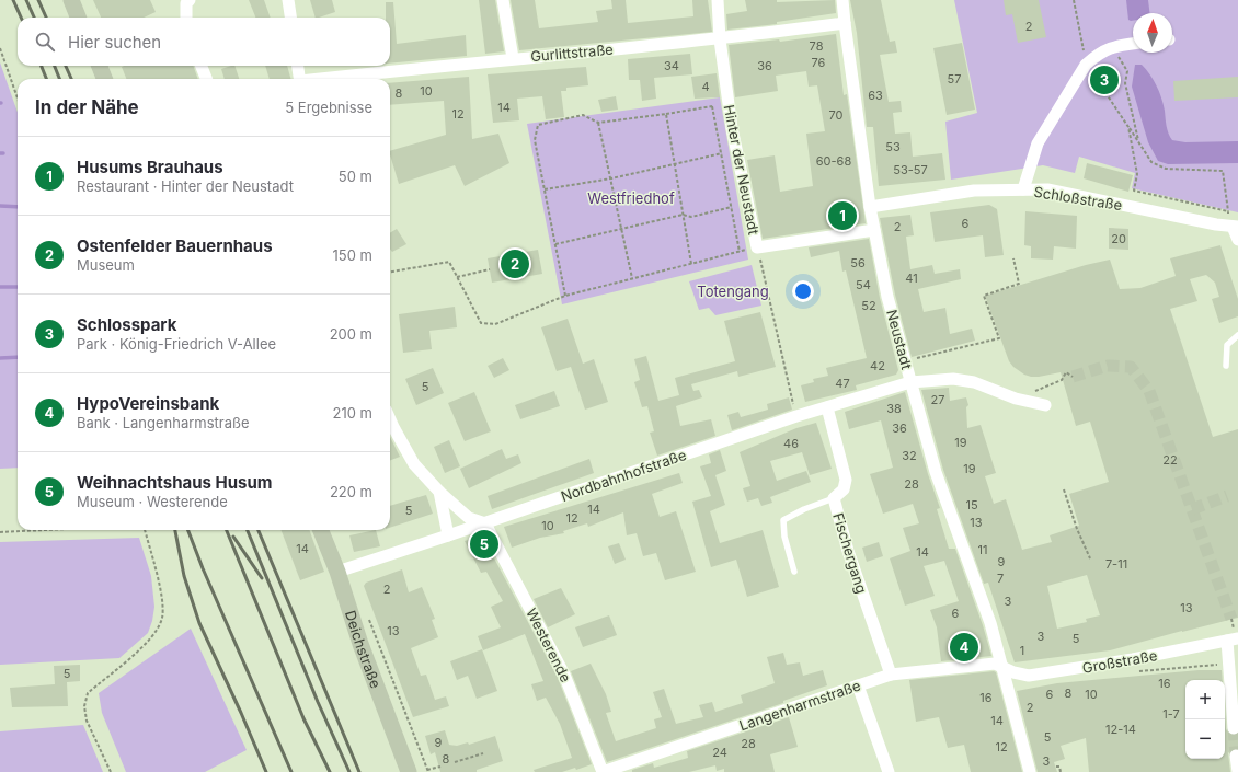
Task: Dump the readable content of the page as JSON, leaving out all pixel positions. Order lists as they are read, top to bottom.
{
  "streets": {
    "main road": ["Deichstraße"],
    "street": [
      "Gurlittstraße",
      "Hinter der Neustadt",
      "Schloßstraße",
      "Neustadt",
      "Nordbahnhofstraße",
      "Fischergang",
      "Westerende",
      "Großstraße",
      "Langenharmstraße"
    ]
  },
  "crossings": [
    ["Gurlittstraße", "Hinter der Neustadt"],
    ["Gurlittstraße", "Neustadt"],
    ["Hinter der Neustadt", "Neustadt"],
    ["Schloßstraße", "Neustadt"],
    ["Neustadt", "Nordbahnhofstraße"],
    ["Neustadt", "Großstraße"],
    ["Neustadt", "Langenharmstraße"],
    ["Nordbahnhofstraße", "Fischergang"],
    ["Nordbahnhofstraße", "Westerende"],
    ["Nordbahnhofstraße", "Deichstraße"],
    ["Fischergang", "Langenharmstraße"],
    ["Westerende", "Langenharmstraße"],
    ["Großstraße", "Langenharmstraße"]
  ],
  "parks": ["Westfriedhof", "Totengang"],
  "house_numbers": [
    "2",
    "78",
    "76",
    "34",
    "36",
    "57",
    "4",
    "10",
    "8",
    "63",
    "14",
    "12",
    "70",
    "53",
    "60-68",
    "53-57",
    "6",
    "2",
    "20",
    "56",
    "41",
    "54",
    "52",
    "42",
    "47",
    "5",
    "27",
    "38",
    "36",
    "19",
    "46",
    "32",
    "22",
    "19",
    "28",
    "15",
    "14",
    "5",
    "12",
    "13",
    "10",
    "14",
    "11",
    "14",
    "9",
    "7-11",
    "7",
    "2",
    "3",
    "13",
    "6",
    "13",
    "3",
    "5",
    "1",
    "5",
    "16",
    "8",
    "6",
    "10",
    "16",
    "2",
    "1-7",
    "14",
    "12-14",
    "5",
    "9",
    "28",
    "12",
    "24",
    "8",
    "3"
  ],
  "north": "top",
  "page": {
    "search": "Hier suchen",
    "pins": [
      "3",
      "1",
      "2",
      "5",
      "4"
    ],
    "heading": ["In der Nähe", "5 Ergebnisse"],
    "list": [
      {
        "mark": "1",
        "name": "Husums Brauhaus",
        "note": "Restaurant · Hinter der Neustadt",
        "value": "50 m"
      },
      {
        "mark": "2",
        "name": "Ostenfelder Bauernhaus",
        "note": "Museum",
        "value": "150 m"
      },
      {
        "mark": "3",
        "name": "Schlosspark",
        "note": "Park · König-Friedrich V-Allee",
        "value": "200 m"
      },
      {
        "mark": "4",
        "name": "HypoVereinsbank",
        "note": "Bank · Langenharmstraße",
        "value": "210 m"
      },
      {
        "mark": "5",
        "name": "Weihnachtshaus Husum",
        "note": "Museum · Westerende",
        "value": "220 m"
      }
    ],
    "map_buttons": ["+", "−"]
  }
}
